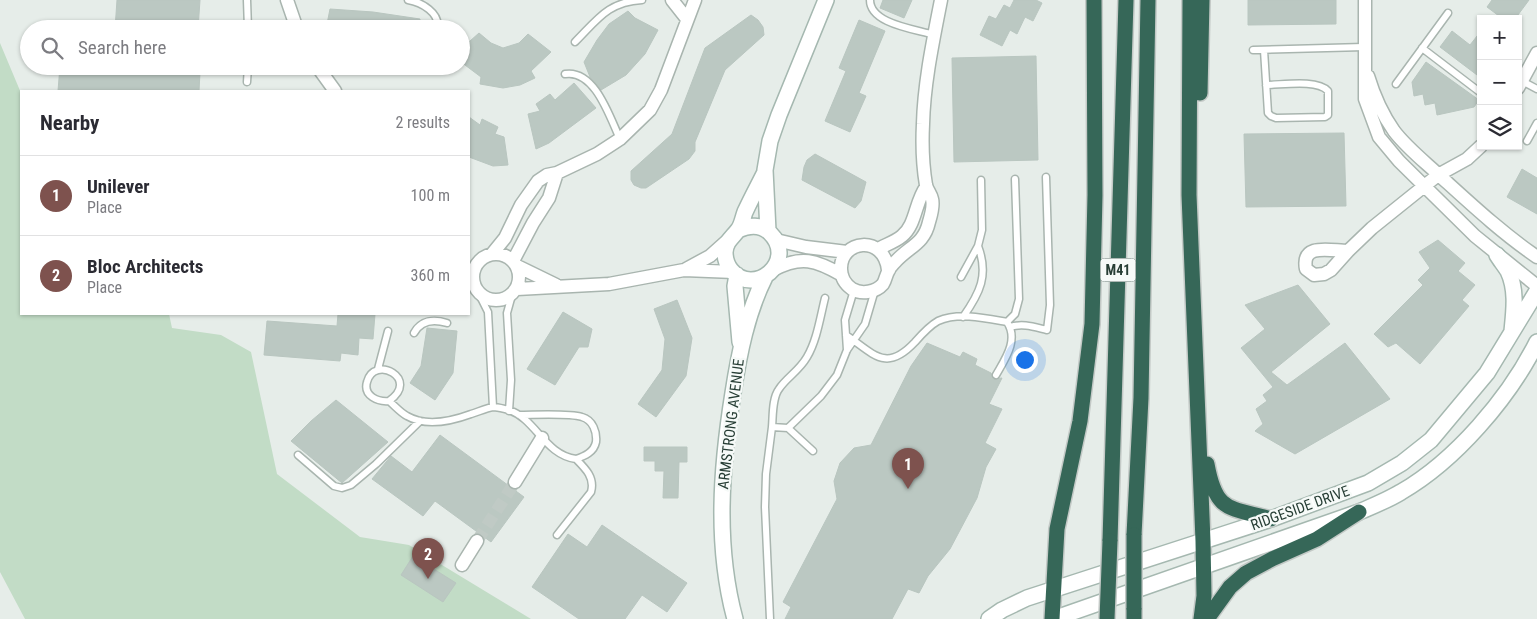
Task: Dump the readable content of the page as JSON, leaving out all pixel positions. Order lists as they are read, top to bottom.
{
  "streets": {
    "highway": ["M41"],
    "street": ["ARMSTRONG AVENUE", "RIDGESIDE DRIVE"]
  },
  "page": {
    "map_buttons": ["+", "−"],
    "search": "Search here",
    "heading": ["Nearby", "2 results"],
    "list": [
      {
        "mark": "1",
        "name": "Unilever",
        "note": "Place",
        "value": "100 m"
      },
      {
        "mark": "2",
        "name": "Bloc Architects",
        "note": "Place",
        "value": "360 m"
      }
    ],
    "pins": ["1", "2"]
  }
}
